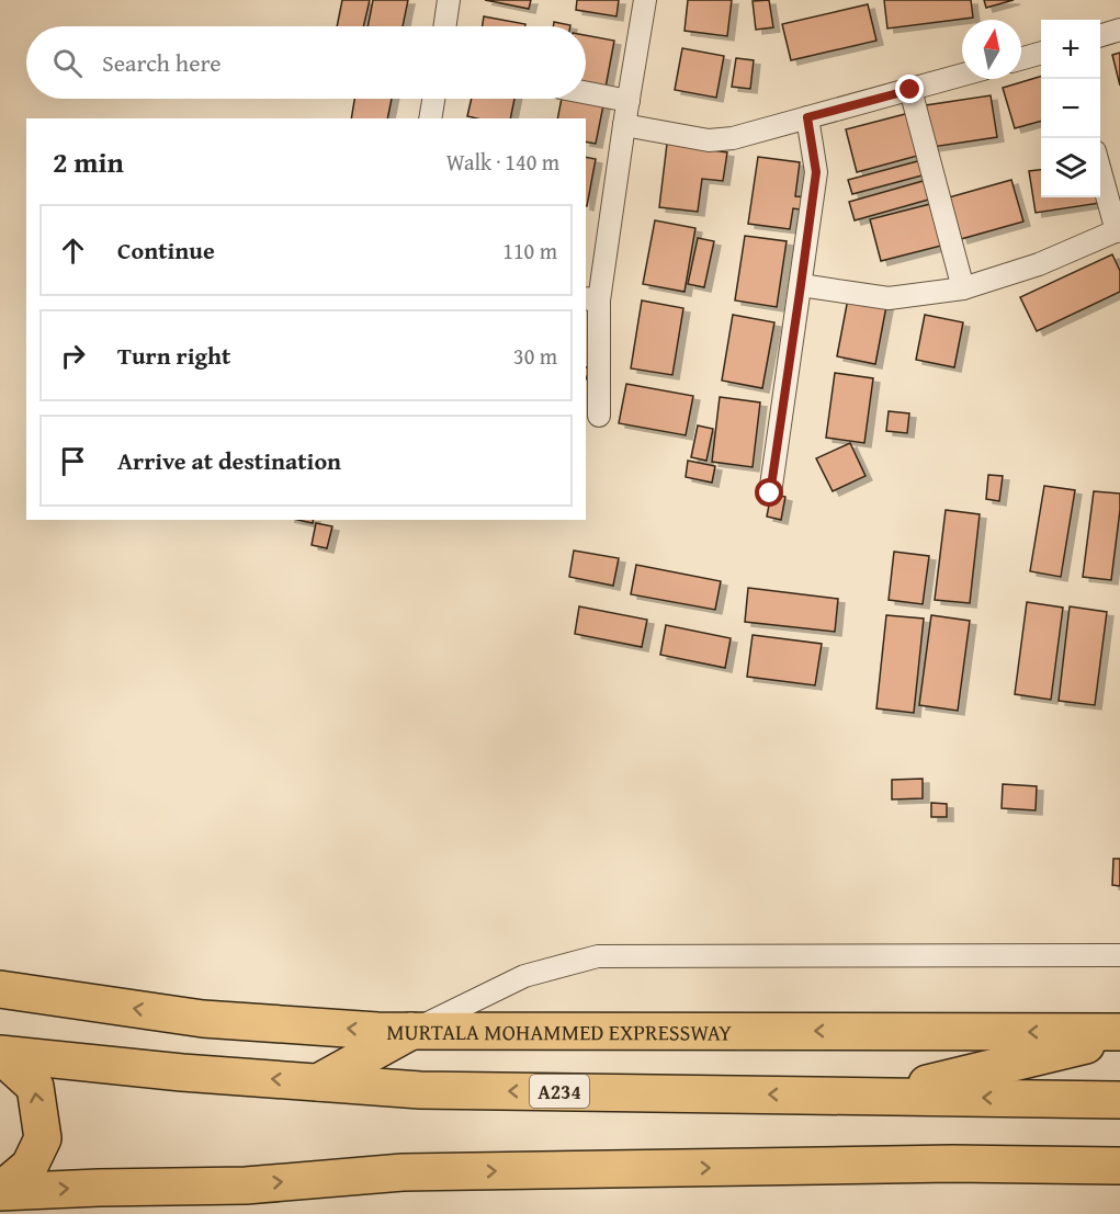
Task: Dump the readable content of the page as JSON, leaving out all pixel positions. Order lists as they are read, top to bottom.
{
  "streets": {
    "highway": ["MURTALA MOHAMMED EXPRESSWAY", "A234"]
  },
  "north": "top",
  "page": {
    "map_buttons": ["+", "−"],
    "search": "Search here",
    "heading": ["2 min", "Walk · 140 m"],
    "list": [
      ["Continue", "110 m"],
      ["Turn right", "30 m"],
      "Arrive at destination"
    ]
  }
}
